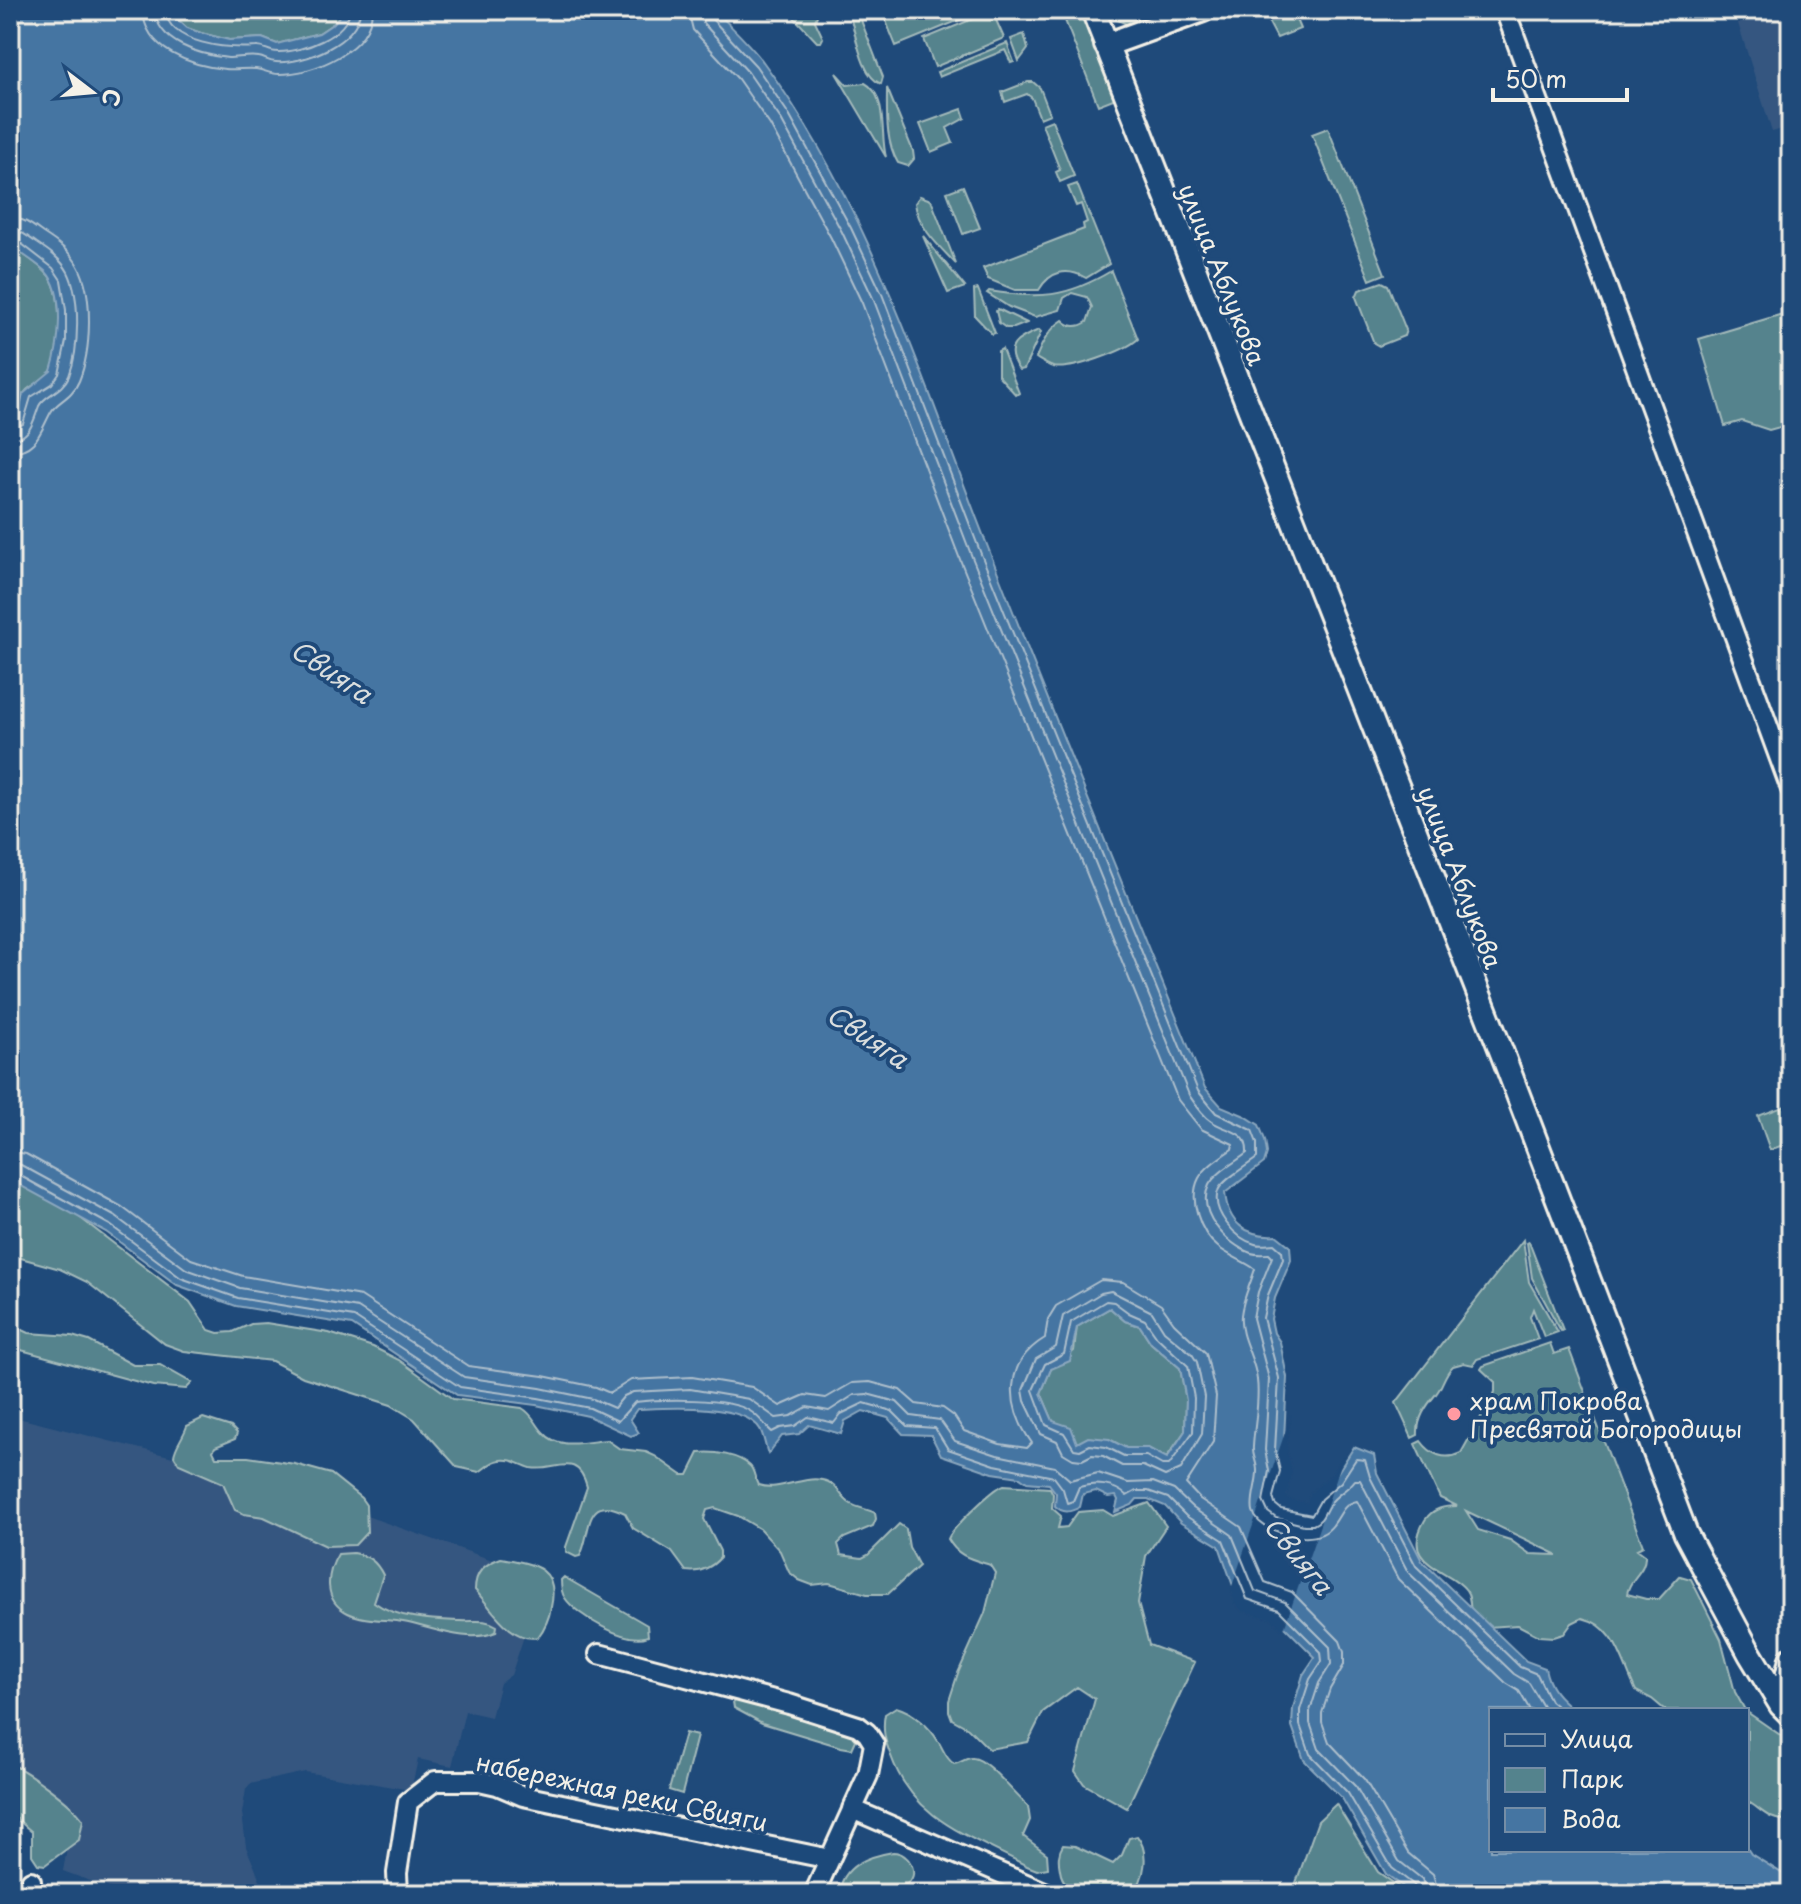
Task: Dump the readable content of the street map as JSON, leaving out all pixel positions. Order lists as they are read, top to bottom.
{
  "streets": {
    "street": ["улица Аблукова", "набережная реки Свияги"]
  },
  "water": ["Свияга"],
  "places": ["храм Покрова Пресвятой Богородицы"],
  "legend": ["Улица", "Парк", "Вода"],
  "scale_bar": "50 m",
  "north": "right"
}
